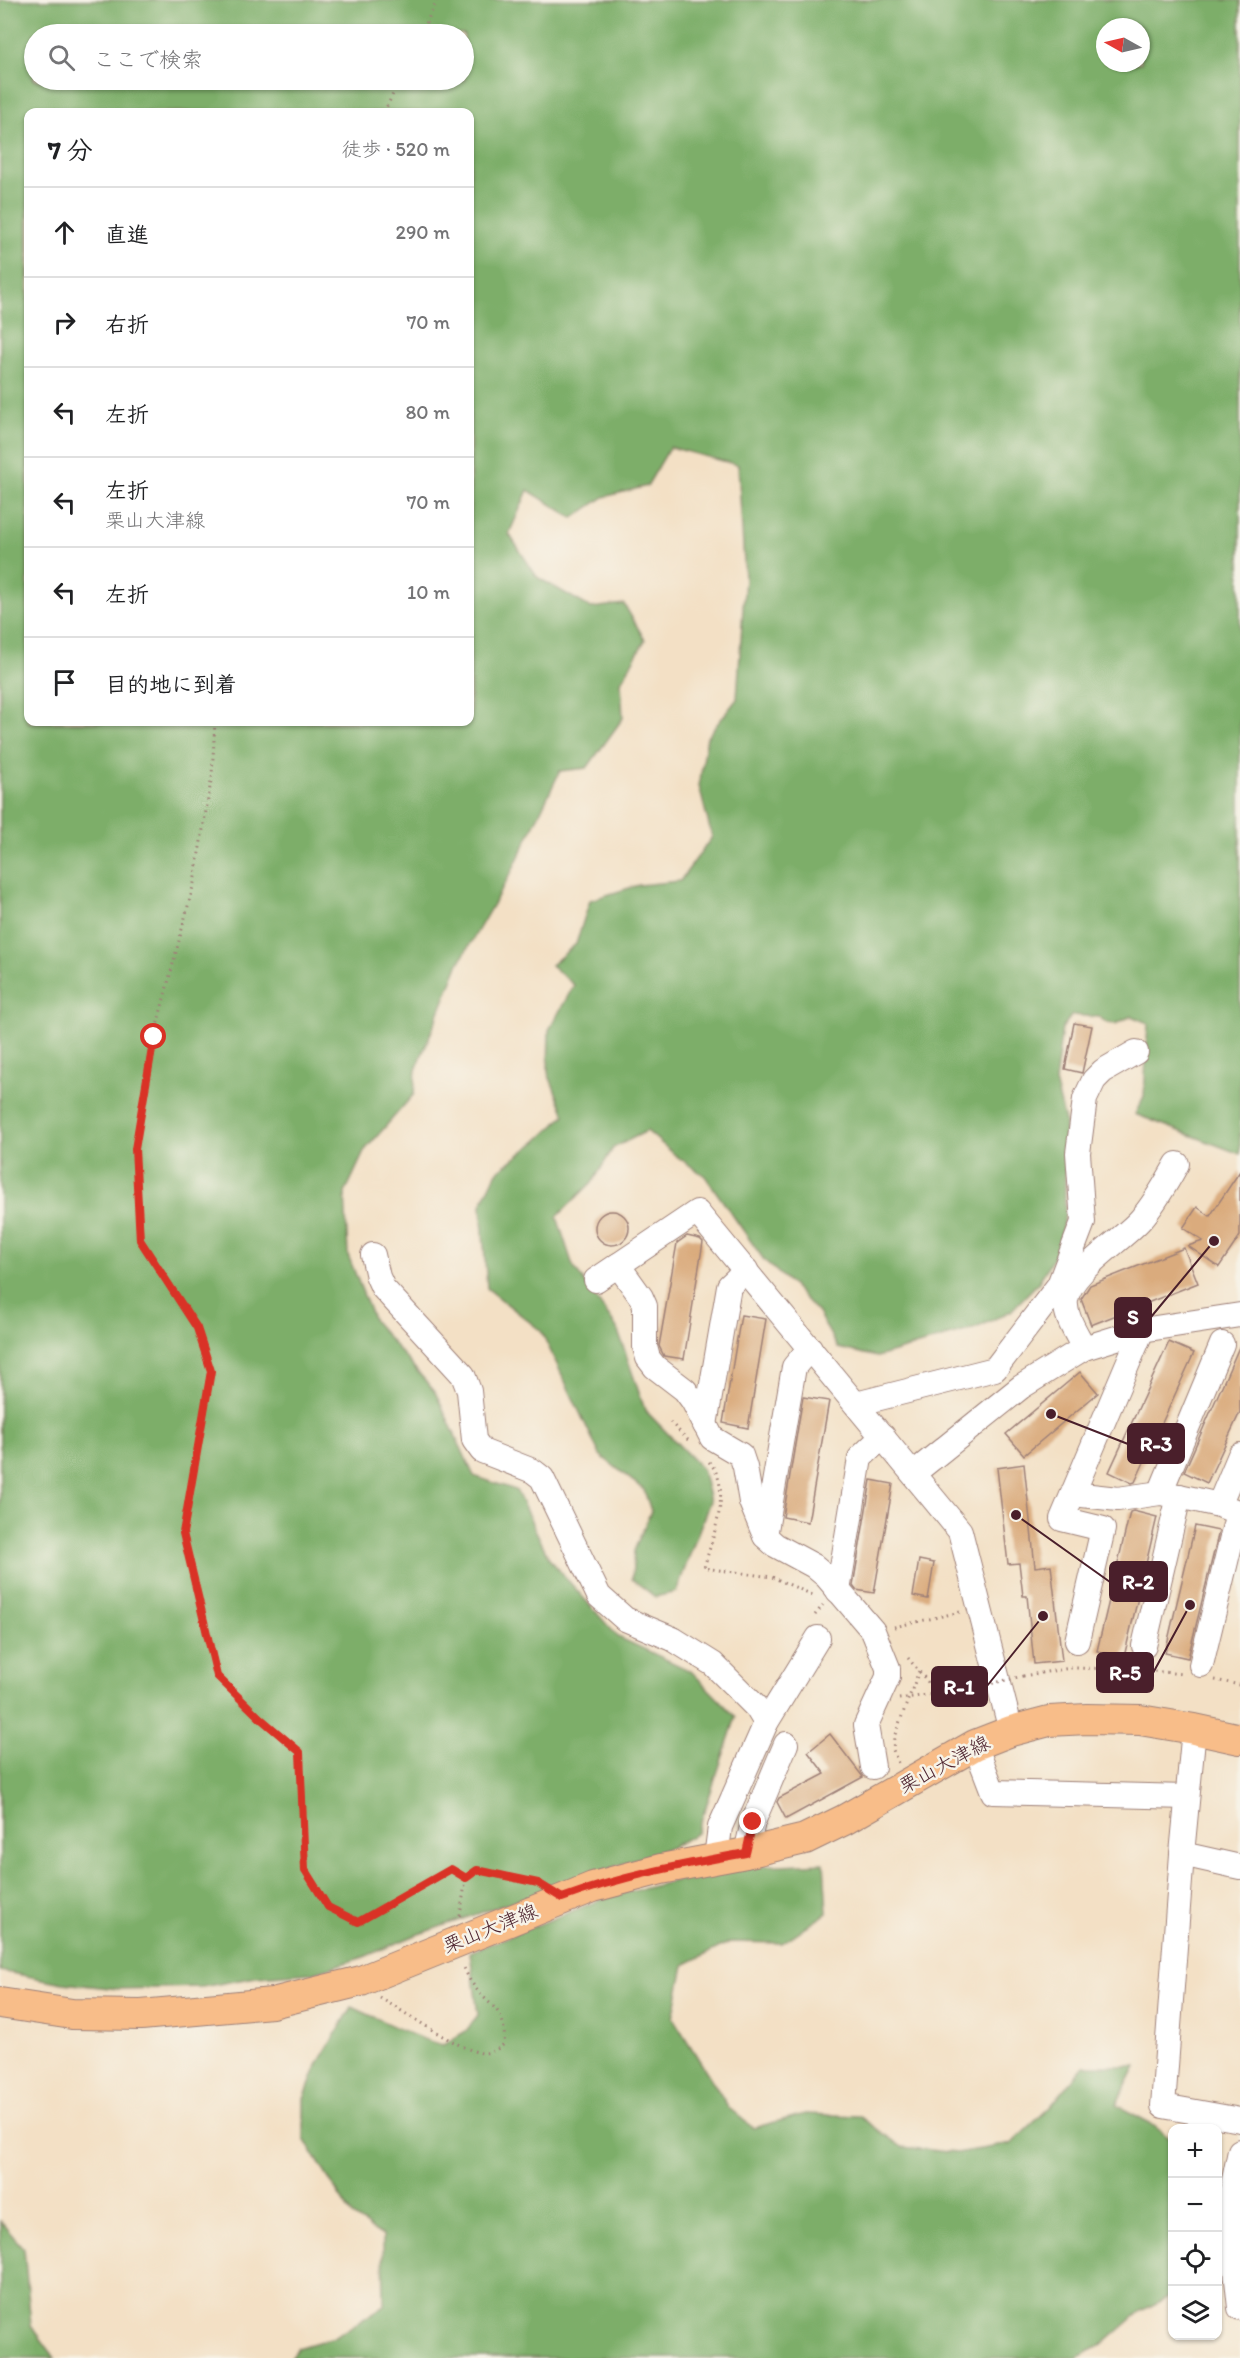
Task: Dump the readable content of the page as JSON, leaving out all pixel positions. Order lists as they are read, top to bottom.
{
  "streets": {
    "main road": ["栗山大津線"]
  },
  "places": [
    "S",
    "R-3",
    "R-2",
    "R-5",
    "R-1"
  ],
  "north": "left",
  "page": {
    "search": "ここで検索",
    "heading": ["7 分", "徒歩 · 520 m"],
    "list": [
      ["直進", "290 m"],
      ["右折", "70 m"],
      ["左折", "80 m"],
      ["左折", "栗山大津線", "70 m"],
      ["左折", "10 m"],
      "目的地に到着"
    ],
    "map_buttons": ["+", "−"]
  }
}
